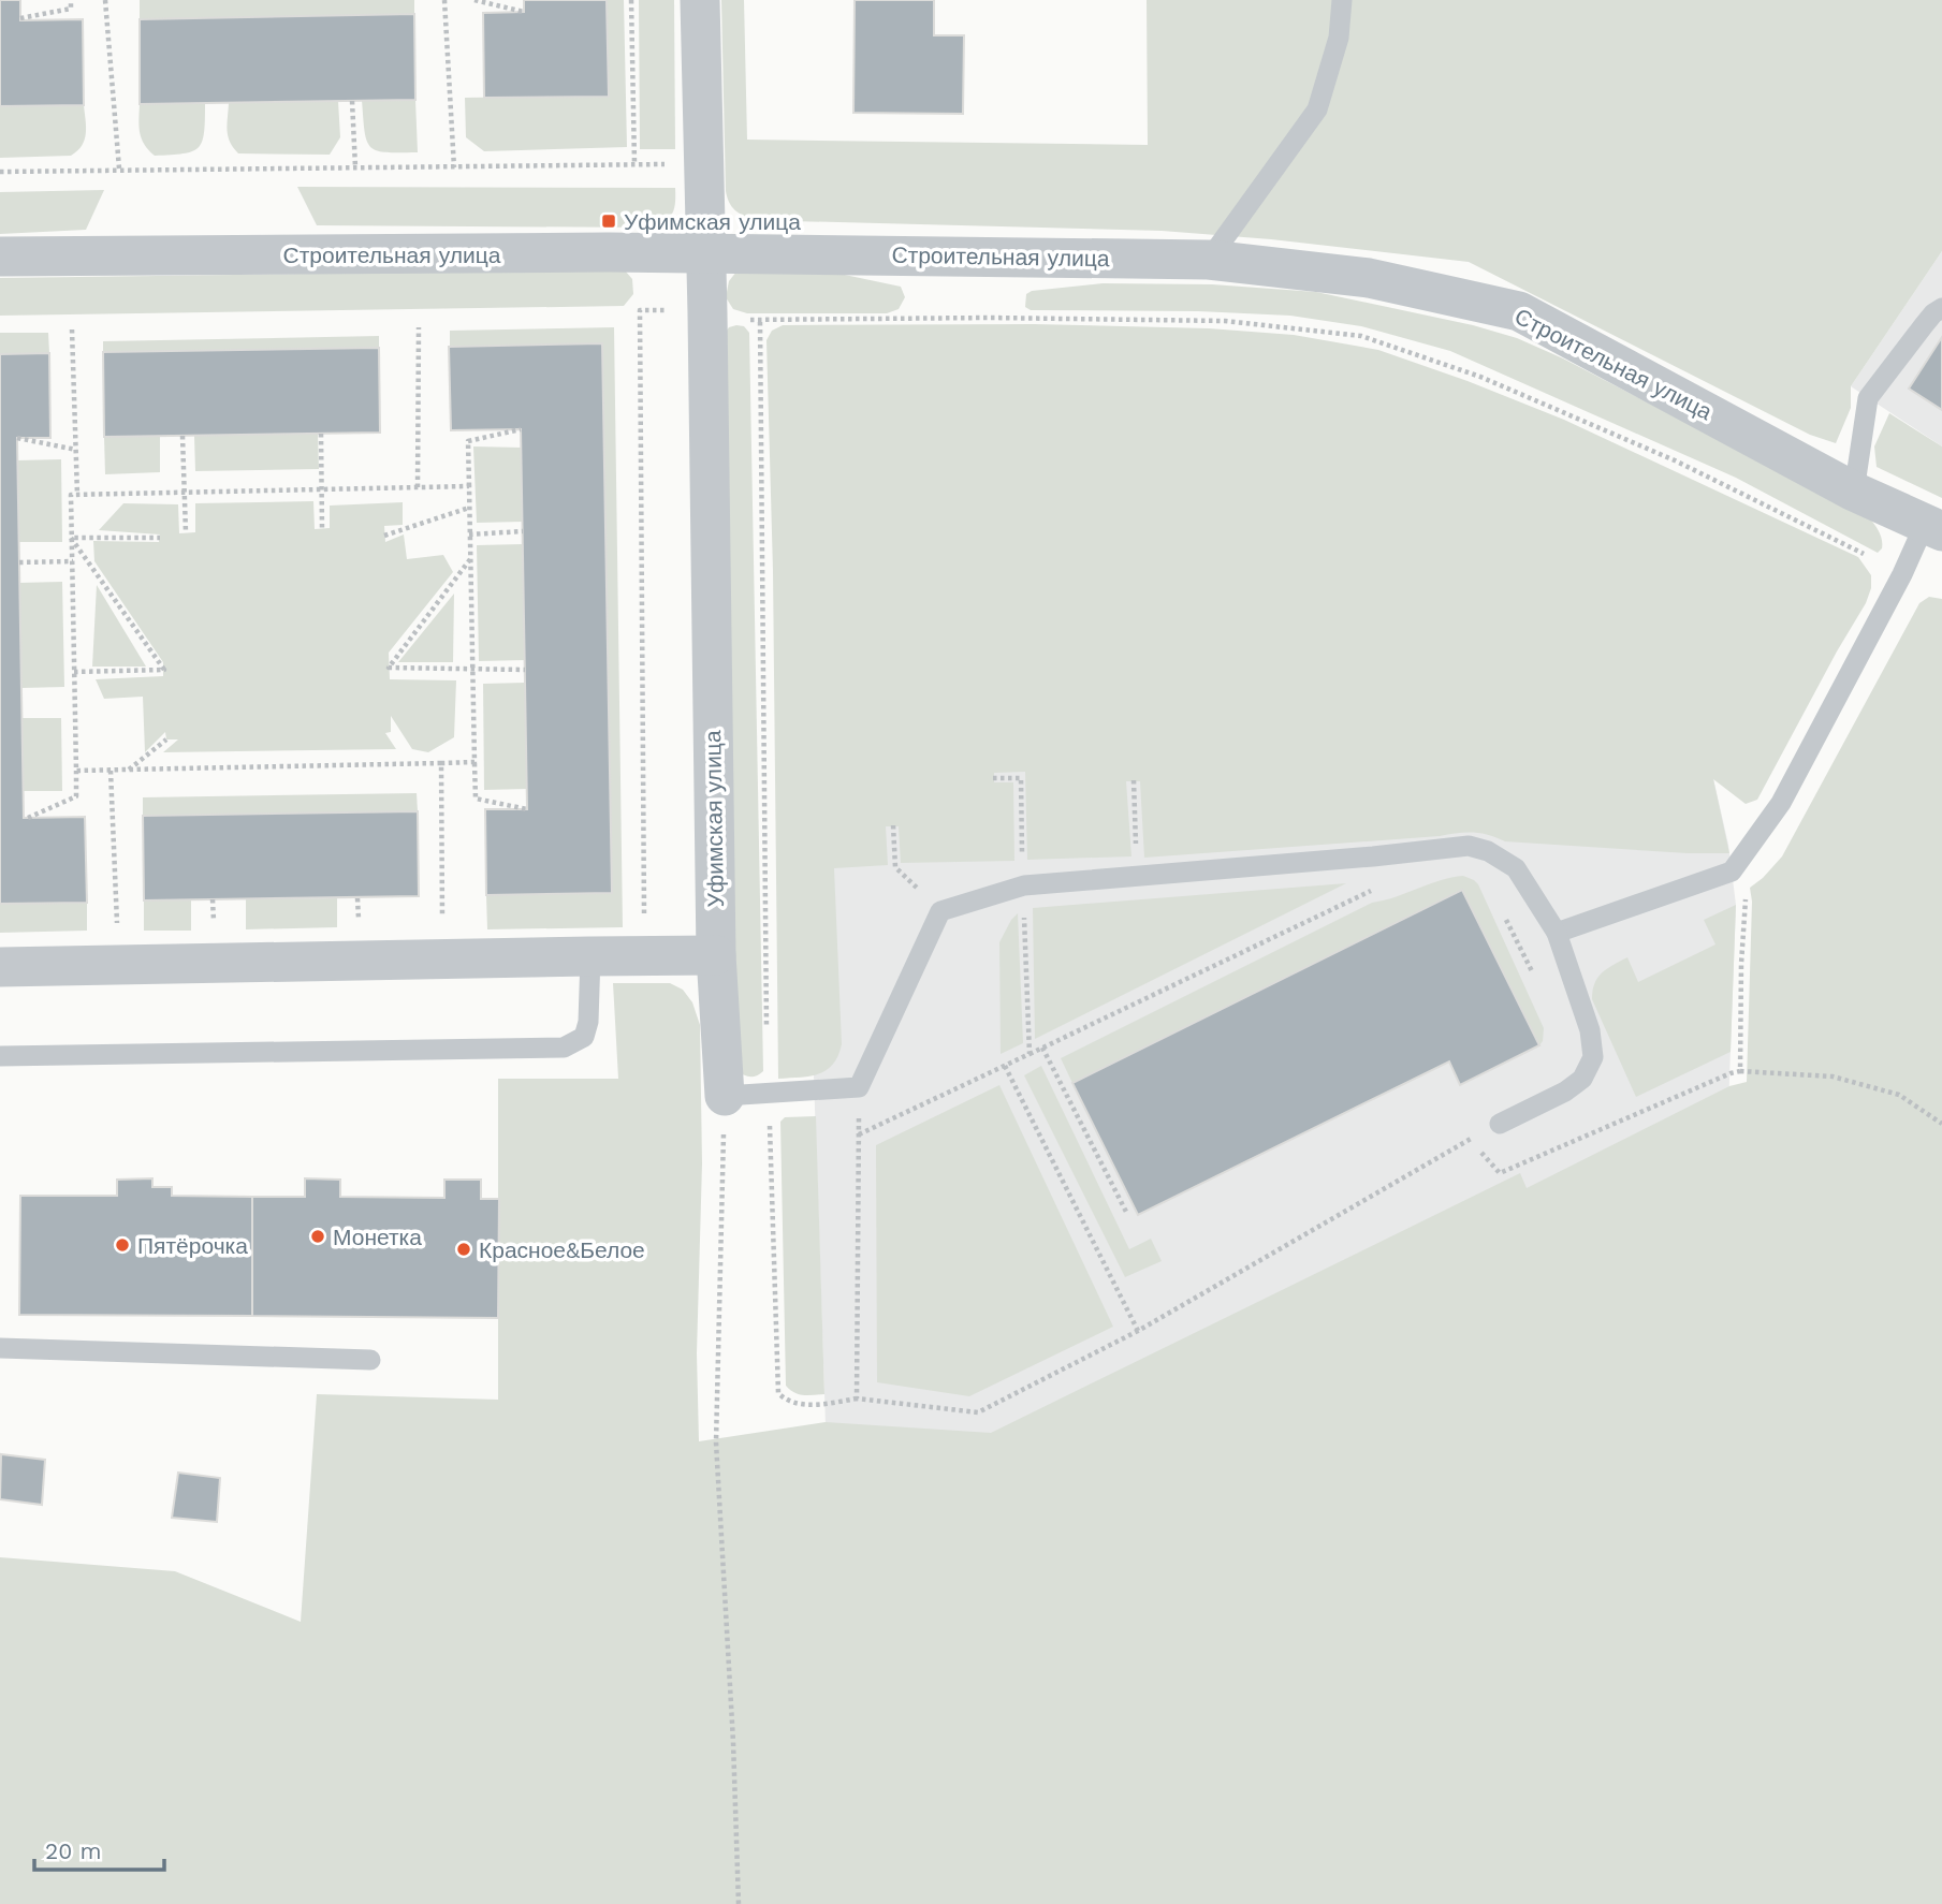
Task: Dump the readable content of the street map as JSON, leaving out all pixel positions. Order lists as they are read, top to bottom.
{
  "streets": {
    "street": ["Строительная улица", "Уфимская улица"]
  },
  "crossings": [
    ["Строительная улица", "Уфимская улица"]
  ],
  "places": {
    "transit": ["Уфимская улица"],
    "other": ["Монетка", "Пятёрочка", "Красное&Белое"]
  },
  "scale_bar": "20 m"
}
